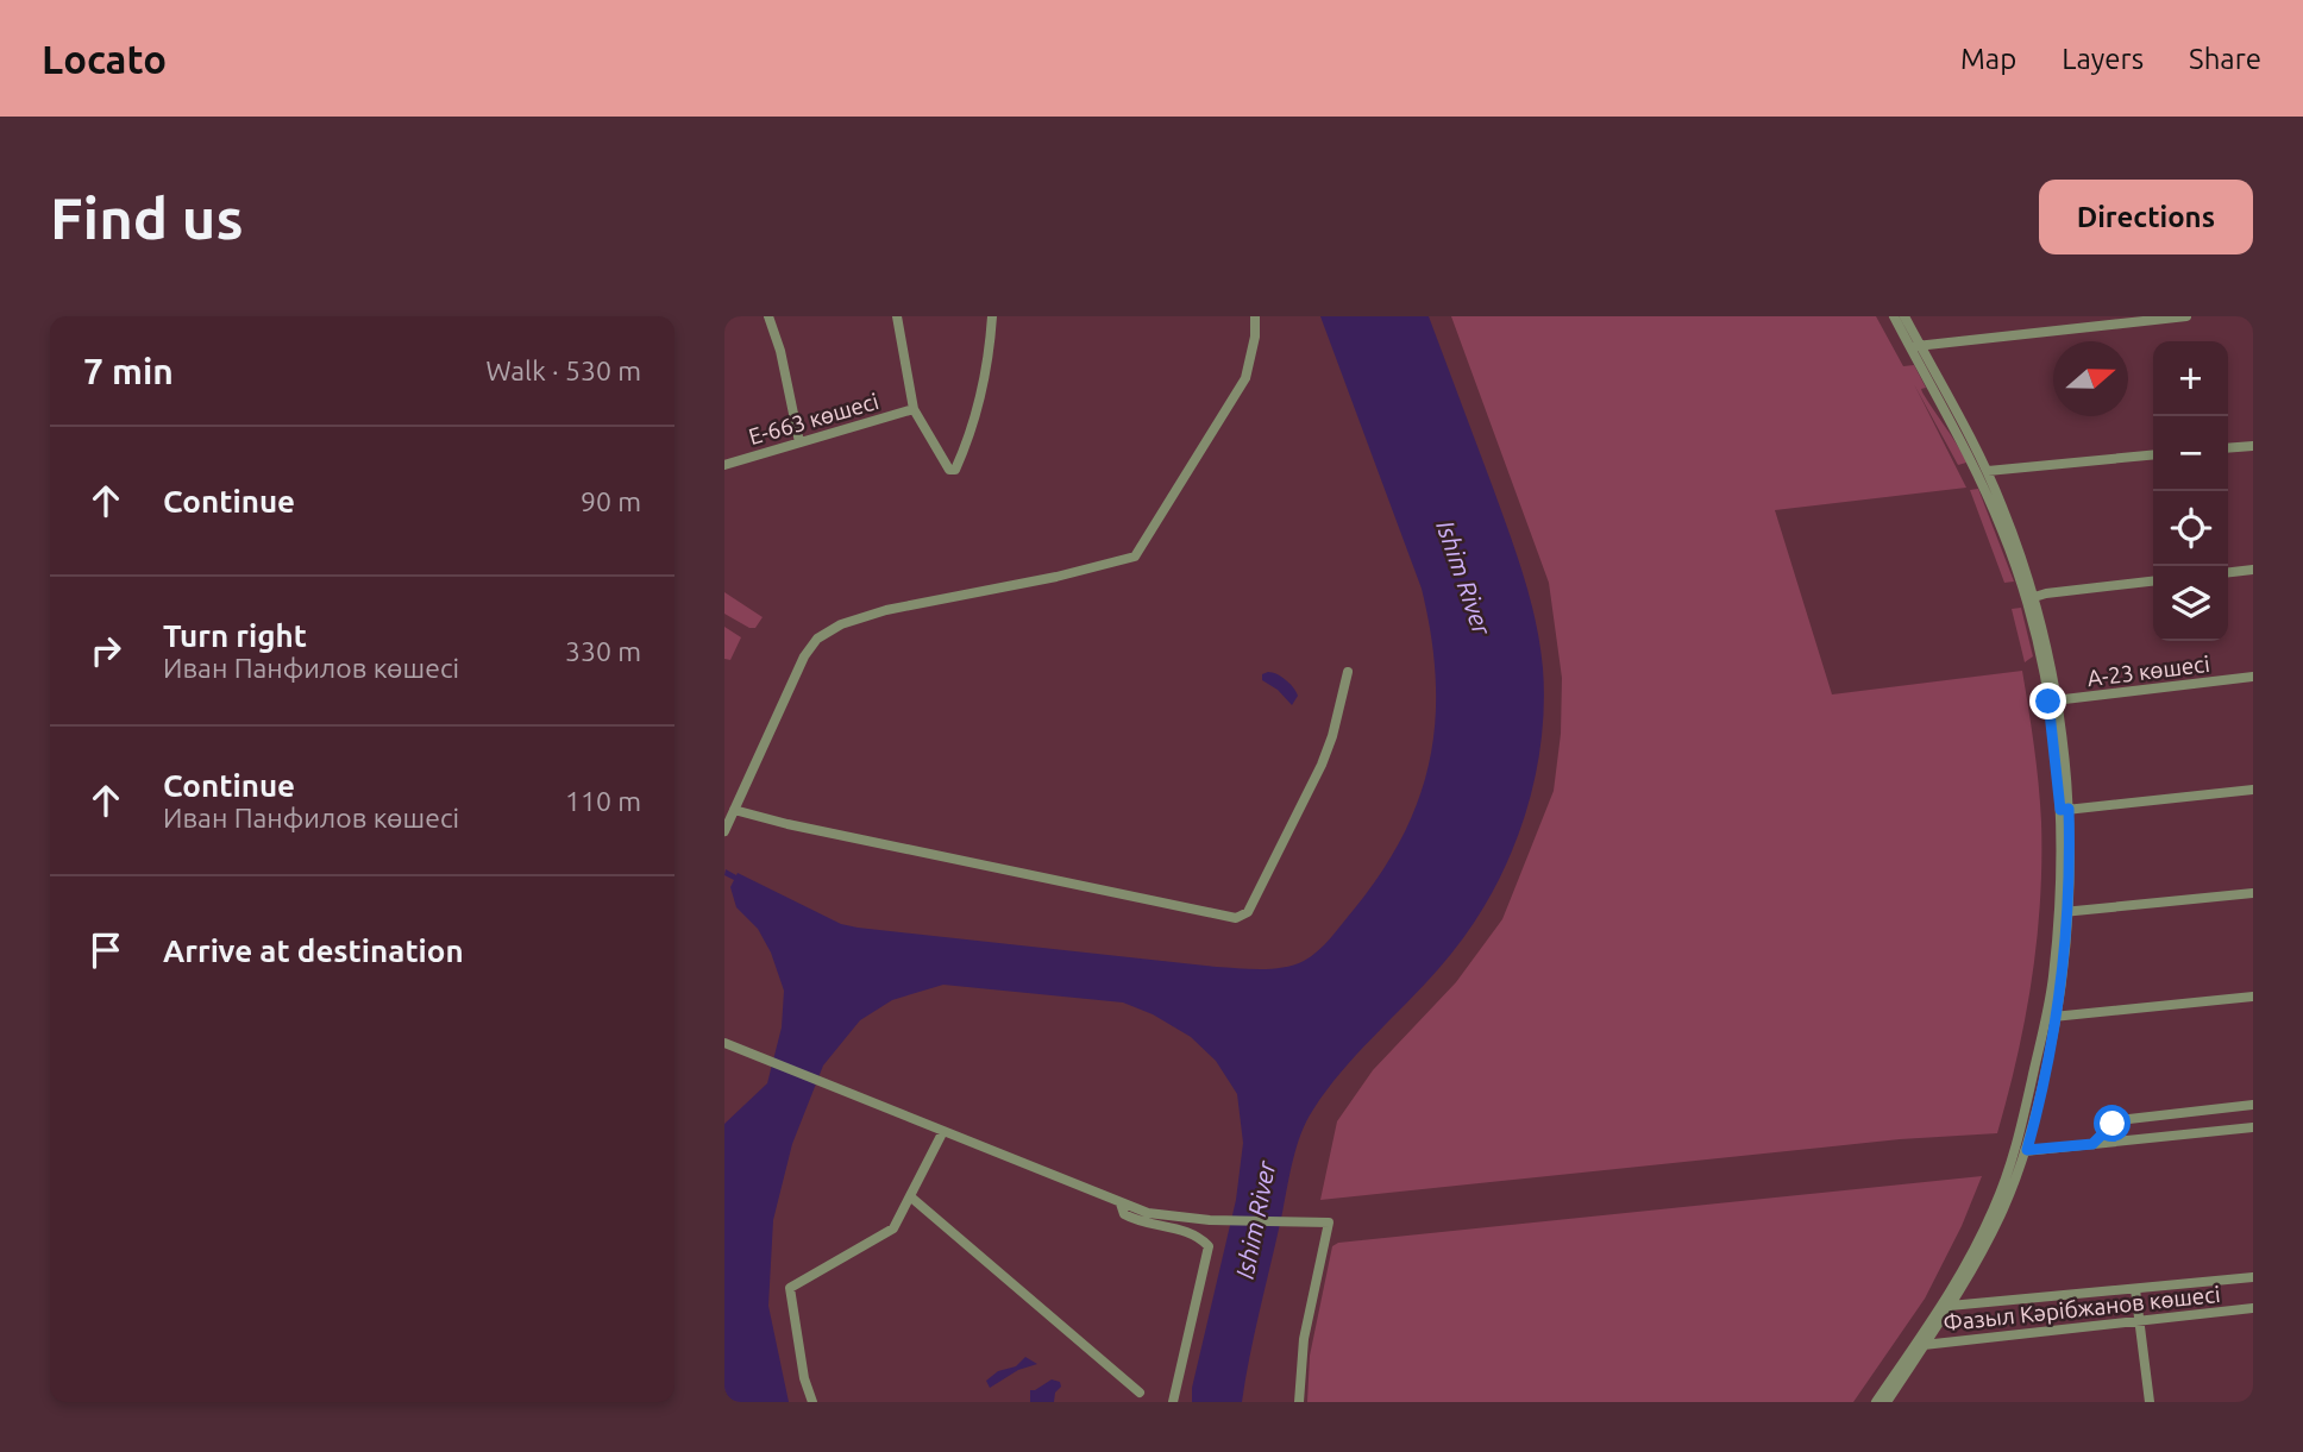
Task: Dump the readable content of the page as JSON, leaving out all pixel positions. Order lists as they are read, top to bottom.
{
  "streets": {
    "street": ["Е-663 көшесі", "А-23 көшесі", "Фазыл Кәрібжанов көшесі"]
  },
  "water": ["Ishim River"],
  "north": "right",
  "page": {
    "header": "Locato",
    "nav": ["Map", "Layers", "Share"],
    "buttons": "Directions",
    "title": "Find us",
    "heading": ["7 min", "Walk · 530 m"],
    "map_buttons": ["+", "−"],
    "list": [
      ["Continue", "90 m"],
      ["Turn right", "Иван Панфилов көшесі", "330 m"],
      ["Continue", "Иван Панфилов көшесі", "110 m"],
      "Arrive at destination"
    ]
  }
}
